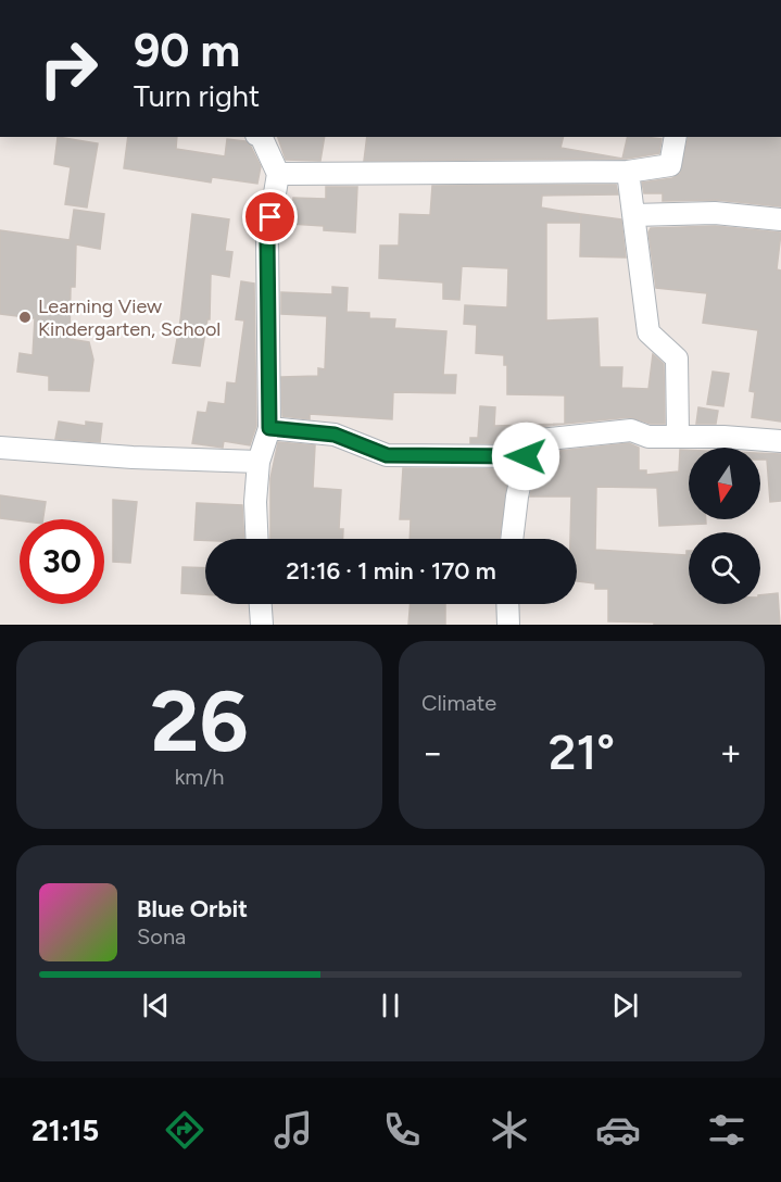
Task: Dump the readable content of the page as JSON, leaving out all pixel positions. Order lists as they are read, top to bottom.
{
  "places": ["Learning View Kindergarten, School"],
  "north": "bottom",
  "page": {
    "turn": ["90 m", "Turn right"],
    "limit": "30",
    "trip": "21:16 · 1 min · 170 m",
    "tile": [
      ["26", "km/h"],
      "Climate"
    ],
    "heat": ["−", "21°", "+"],
    "song": ["Blue Orbit", "Sona"],
    "tabs": "21:15"
  }
}
